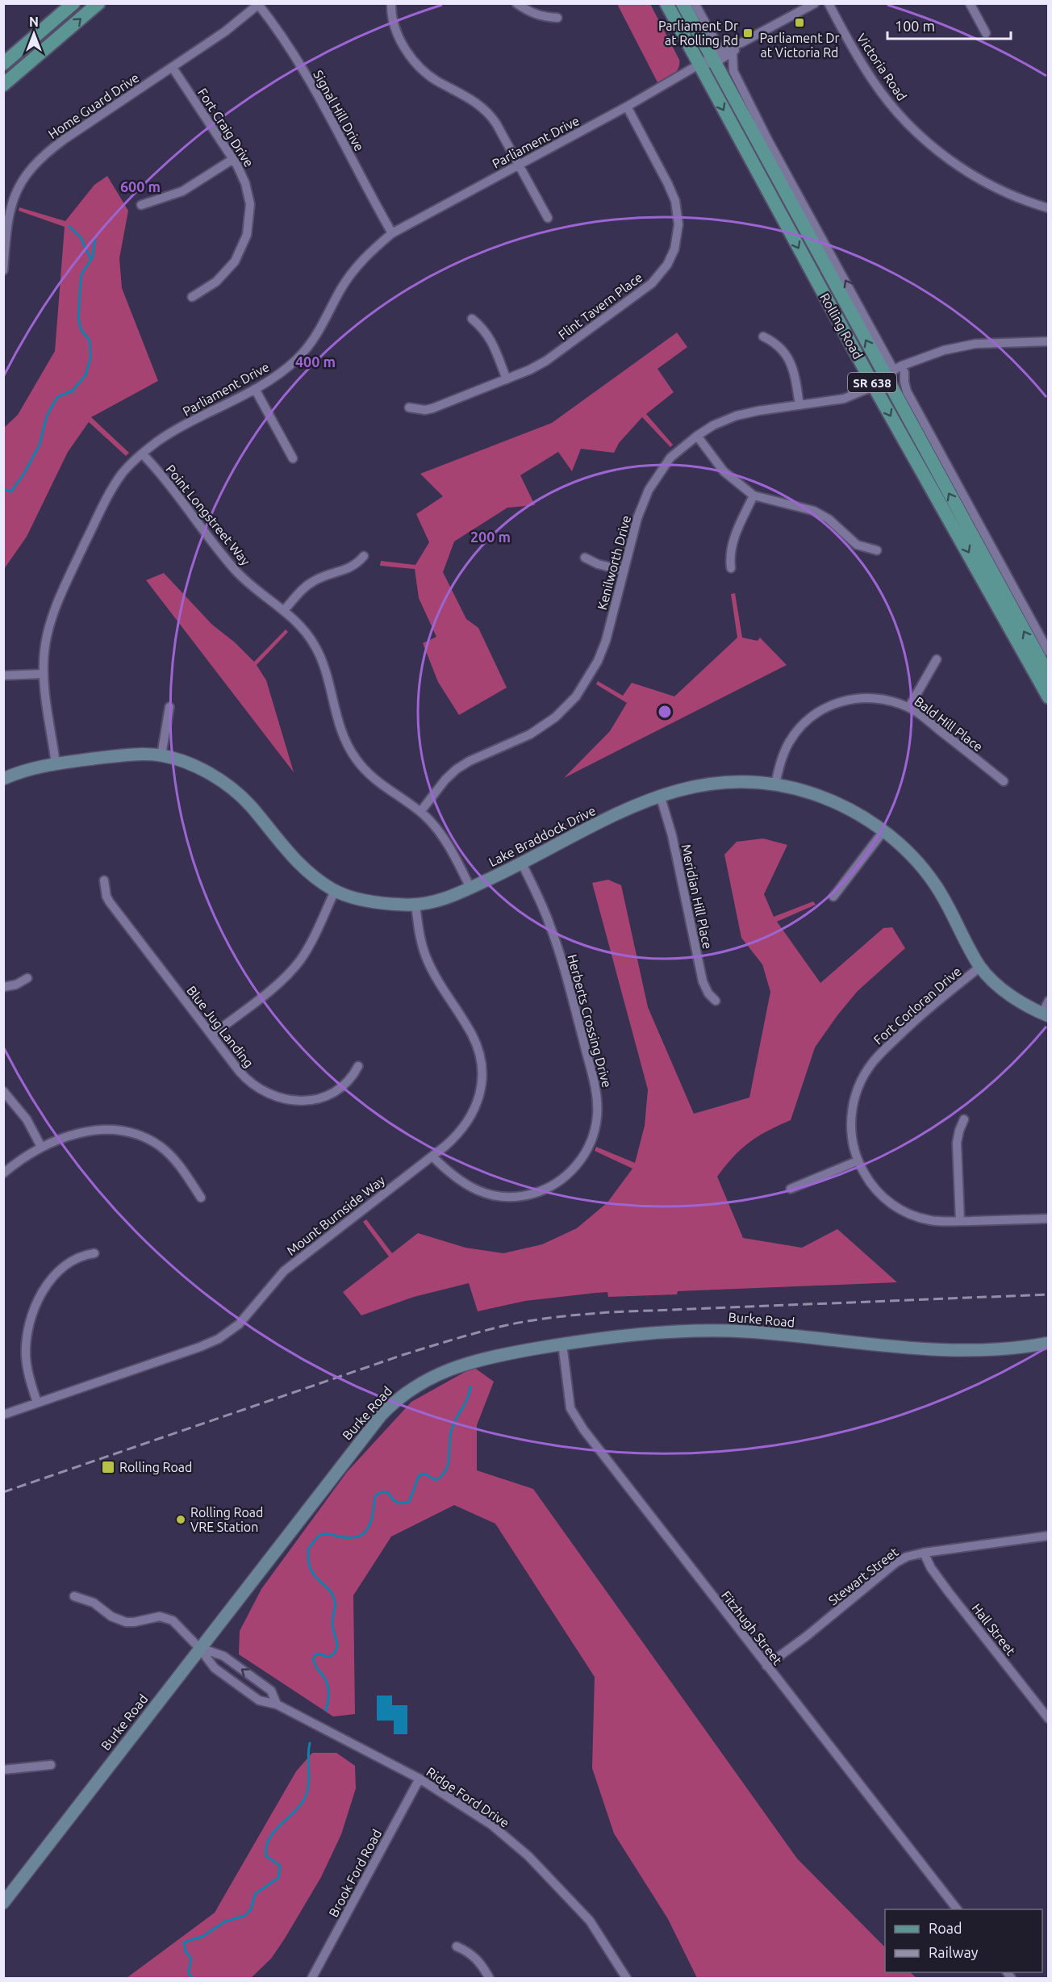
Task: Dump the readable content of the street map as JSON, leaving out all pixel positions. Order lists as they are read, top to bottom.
{
  "streets": {
    "main road": ["Rolling Road", "SR 638"],
    "street": [
      "Victoria Road",
      "Home Guard Drive",
      "Signal Hill Drive",
      "Fort Craig Drive",
      "Parliament Drive",
      "Flint Tavern Place",
      "Point Longstreet Way",
      "Kenilworth Drive",
      "Bald Hill Place",
      "Lake Braddock Drive",
      "Meridian Hill Place",
      "Fort Corloran Drive",
      "Herberts Crossing Drive",
      "Blue Jug Landing",
      "Mount Burnside Way",
      "Burke Road",
      "Stewart Street",
      "Fitzhugh Street",
      "Hall Street",
      "Ridge Ford Drive",
      "Brook Ford Road"
    ]
  },
  "crossings": [
    ["Home Guard Drive", "Signal Hill Drive"],
    ["Home Guard Drive", "Fort Craig Drive"],
    ["Signal Hill Drive", "Parliament Drive"],
    ["Parliament Drive", "Flint Tavern Place"],
    ["Parliament Drive", "Rolling Road"],
    ["Parliament Drive", "Point Longstreet Way"],
    ["Parliament Drive", "Lake Braddock Drive"],
    ["Rolling Road", "Kenilworth Drive"],
    ["Point Longstreet Way", "Kenilworth Drive"],
    ["Point Longstreet Way", "Lake Braddock Drive"],
    ["Bald Hill Place", "Lake Braddock Drive"],
    ["Lake Braddock Drive", "Meridian Hill Place"],
    ["Lake Braddock Drive", "Fort Corloran Drive"],
    ["Lake Braddock Drive", "Herberts Crossing Drive"],
    ["Lake Braddock Drive", "Mount Burnside Way"],
    ["Herberts Crossing Drive", "Mount Burnside Way"],
    ["Burke Road", "Fitzhugh Street"],
    ["Burke Road", "Ridge Ford Drive"],
    ["Stewart Street", "Fitzhugh Street"],
    ["Stewart Street", "Hall Street"],
    ["Ridge Ford Drive", "Brook Ford Road"]
  ],
  "places": {
    "transit": ["Parliament Dr at Victoria Rd", "Parliament Dr at Rolling Rd", "Rolling Road"],
    "other": ["Rolling Road VRE Station"]
  },
  "legend": ["Road", "Railway"],
  "scale_bar": "100 m",
  "north": "top",
  "rings": ["600 m", "400 m", "200 m"]
}
